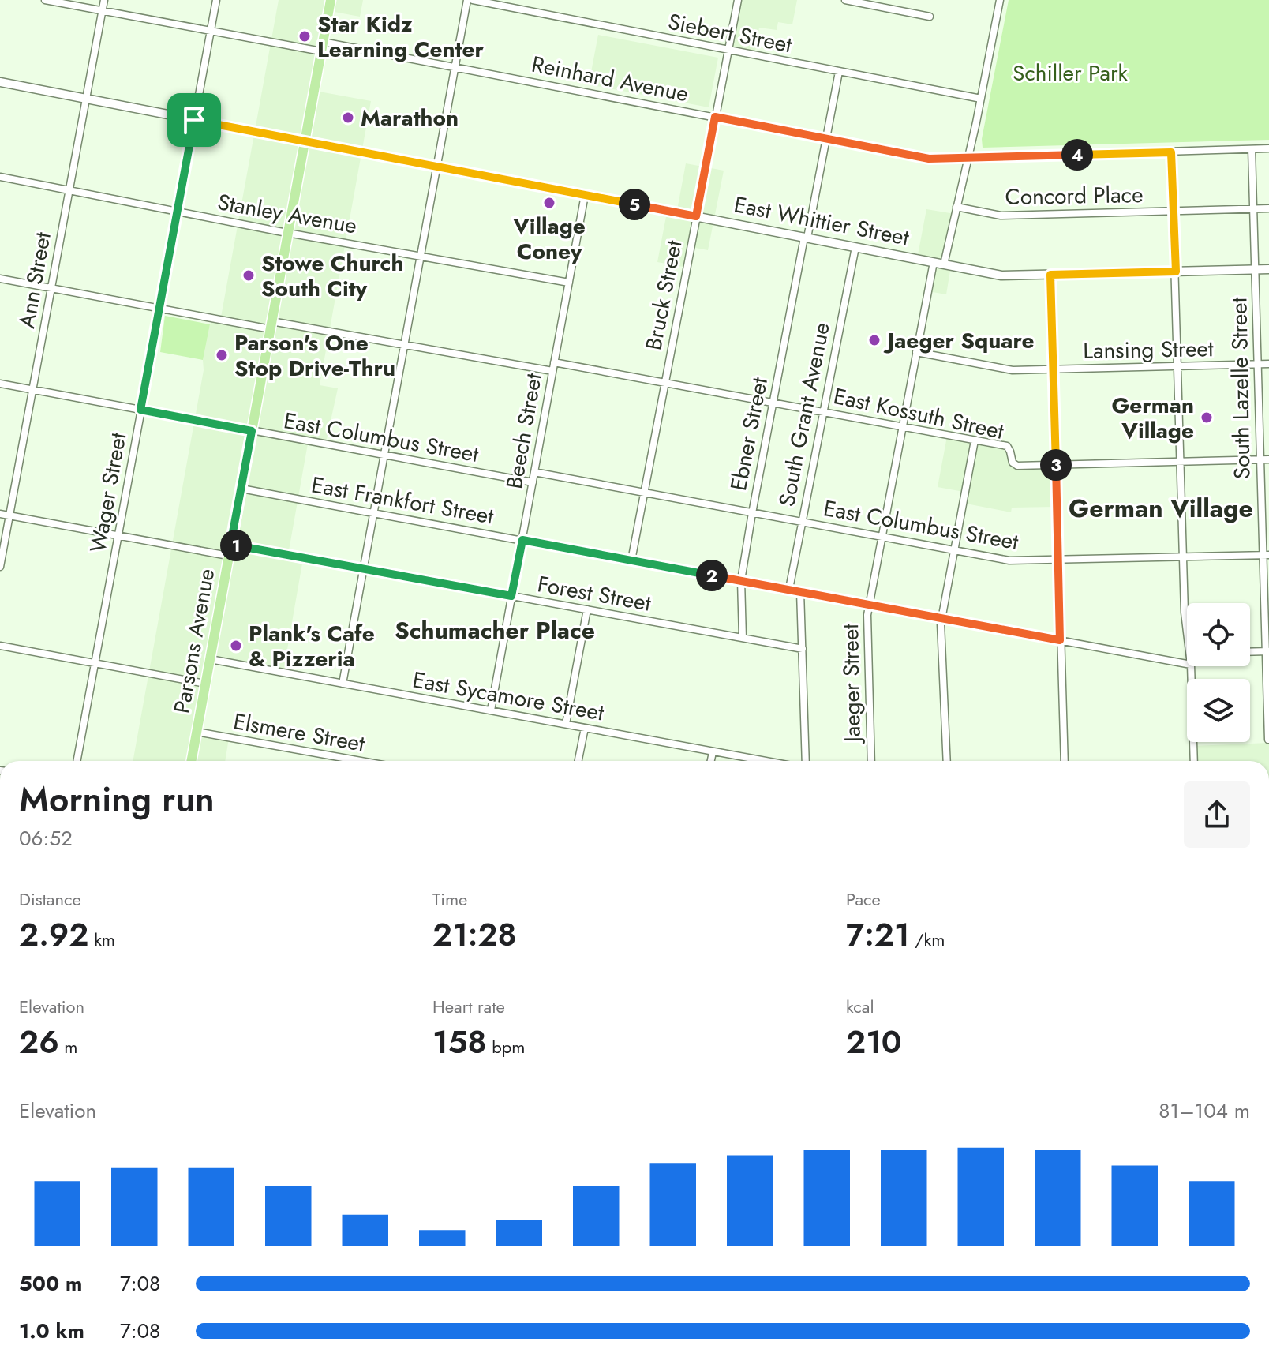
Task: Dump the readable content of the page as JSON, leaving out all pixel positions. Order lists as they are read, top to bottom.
{
  "streets": {
    "main road": ["Parsons Avenue"],
    "street": [
      "Siebert Street",
      "Reinhard Avenue",
      "Concord Place",
      "Stanley Avenue",
      "East Whittier Street",
      "Ann Street",
      "Bruck Street",
      "Lansing Street",
      "South Lazelle Street",
      "East Kossuth Street",
      "South Grant Avenue",
      "Beech Street",
      "Ebner Street",
      "East Columbus Street",
      "Wager Street",
      "East Frankfort Street",
      "Forest Street",
      "Jaeger Street",
      "East Sycamore Street",
      "Elsmere Street"
    ]
  },
  "crossings": [
    ["Siebert Street", "Bruck Street"],
    ["Siebert Street", "Ebner Street"],
    ["Reinhard Avenue", "Ann Street"],
    ["Reinhard Avenue", "Bruck Street"],
    ["Reinhard Avenue", "South Lazelle Street"],
    ["Reinhard Avenue", "Ebner Street"],
    ["Reinhard Avenue", "Wager Street"],
    ["Reinhard Avenue", "Parsons Avenue"],
    ["Concord Place", "South Lazelle Street"],
    ["Stanley Avenue", "Ann Street"],
    ["Stanley Avenue", "Beech Street"],
    ["Stanley Avenue", "Wager Street"],
    ["Stanley Avenue", "Parsons Avenue"],
    ["East Whittier Street", "Ann Street"],
    ["East Whittier Street", "Bruck Street"],
    ["East Whittier Street", "South Lazelle Street"],
    ["East Whittier Street", "South Grant Avenue"],
    ["East Whittier Street", "Beech Street"],
    ["East Whittier Street", "Ebner Street"],
    ["East Whittier Street", "Wager Street"],
    ["East Whittier Street", "Parsons Avenue"],
    ["East Whittier Street", "Jaeger Street"],
    ["Ann Street", "East Columbus Street"],
    ["Bruck Street", "East Kossuth Street"],
    ["Bruck Street", "East Columbus Street"],
    ["Bruck Street", "East Frankfort Street"],
    ["Lansing Street", "South Lazelle Street"],
    ["Lansing Street", "Jaeger Street"],
    ["South Lazelle Street", "East Kossuth Street"],
    ["South Lazelle Street", "East Columbus Street"],
    ["East Kossuth Street", "South Grant Avenue"],
    ["East Kossuth Street", "Beech Street"],
    ["East Kossuth Street", "Ebner Street"],
    ["East Kossuth Street", "Jaeger Street"],
    ["South Grant Avenue", "East Columbus Street"],
    ["South Grant Avenue", "East Frankfort Street"],
    ["Beech Street", "East Columbus Street"],
    ["Beech Street", "East Frankfort Street"],
    ["Beech Street", "Forest Street"],
    ["Beech Street", "East Sycamore Street"],
    ["Ebner Street", "East Columbus Street"],
    ["Ebner Street", "East Frankfort Street"],
    ["Ebner Street", "Forest Street"],
    ["East Columbus Street", "Wager Street"],
    ["East Columbus Street", "Parsons Avenue"],
    ["East Columbus Street", "Jaeger Street"],
    ["East Frankfort Street", "Parsons Avenue"],
    ["East Frankfort Street", "Jaeger Street"],
    ["Forest Street", "Parsons Avenue"],
    ["Parsons Avenue", "East Sycamore Street"],
    ["Parsons Avenue", "Elsmere Street"]
  ],
  "districts": ["German Village", "Schumacher Place"],
  "parks": ["Schiller Park"],
  "places": [
    "Star Kidz Learning Center",
    "Marathon",
    "Village Coney",
    "Stowe Church South City",
    "Jaeger Square",
    "Parson's One Stop Drive-Thru",
    "German Village",
    "Plank's Cafe & Pizzeria"
  ],
  "page": {
    "pins": [
      "4",
      "5",
      "3",
      "1",
      "2"
    ],
    "heading": ["Morning run", "06:52"],
    "stats": [
      ["Distance", "2.92 km"],
      ["Time", "21:28"],
      ["Pace", "7:21 /km"],
      ["Elevation", "26 m"],
      ["Heart rate", "158 bpm"],
      ["kcal", "210"]
    ],
    "chart": ["Elevation", "81–104 m"],
    "list": [
      {
        "name": "500 m",
        "note": "7:08"
      },
      {
        "name": "1.0 km",
        "note": "7:08"
      }
    ]
  }
}
